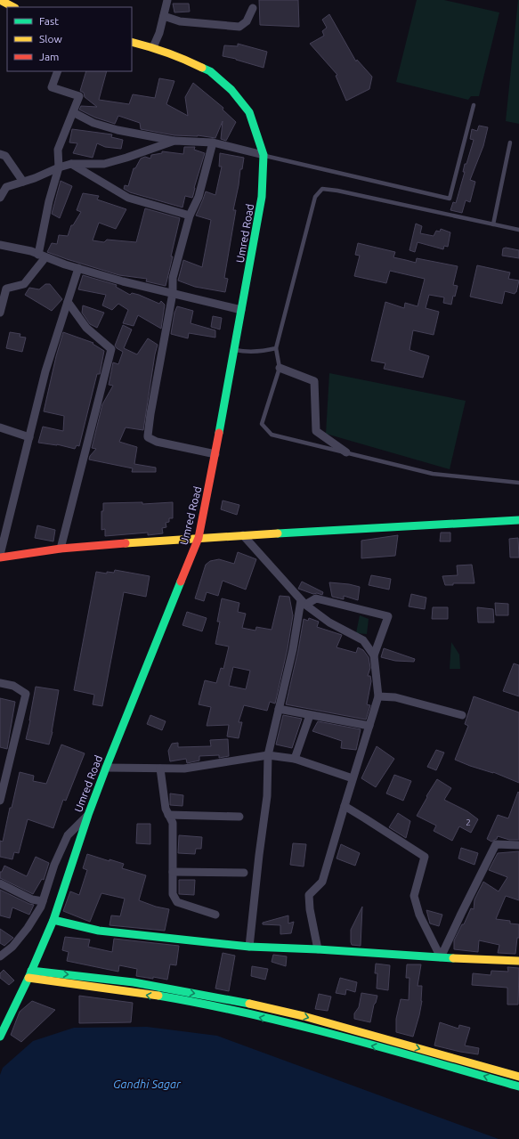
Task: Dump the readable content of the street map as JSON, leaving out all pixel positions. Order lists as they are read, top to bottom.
{
  "streets": {
    "street": ["Umred Road"]
  },
  "water": ["Gandhi Sagar"],
  "house_numbers": ["2"],
  "legend": ["Fast", "Slow", "Jam"]
}
